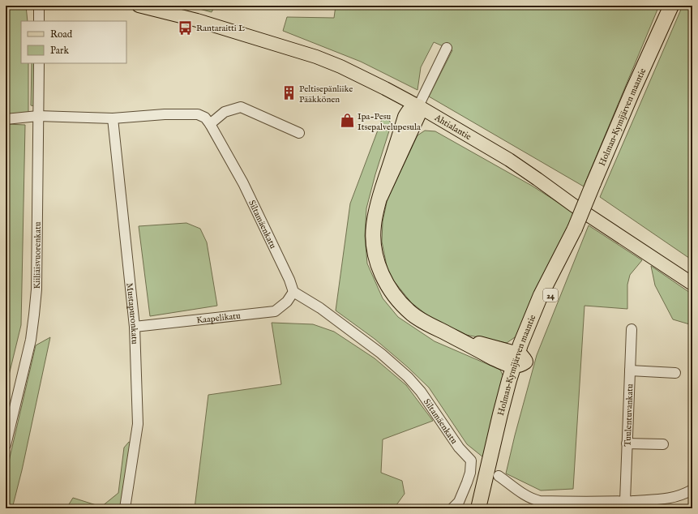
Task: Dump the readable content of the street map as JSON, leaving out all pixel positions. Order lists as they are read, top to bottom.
{
  "streets": {
    "highway": ["Holman–Kymijärven maantie", "24"],
    "main road": ["Ahtialantie"],
    "street": [
      "Siltamäenkatu",
      "Kiiliäisvuorenkatu",
      "Mustapuronkatu",
      "Kaapelikatu",
      "Tuulentuvankatu"
    ]
  },
  "crossings": [
    ["Siltamäenkatu", "Kiiliäisvuorenkatu"],
    ["Siltamäenkatu", "Mustapuronkatu"],
    ["Siltamäenkatu", "Kaapelikatu"],
    ["Mustapuronkatu", "Kaapelikatu"]
  ],
  "places": {
    "bus stop": ["Rantaraitti L"],
    "building": ["Peltisepänliike Pääkkönen"],
    "shop": ["Ipa-Pesu Itsepalvelupesula"]
  },
  "legend": ["Road", "Park"]
}
